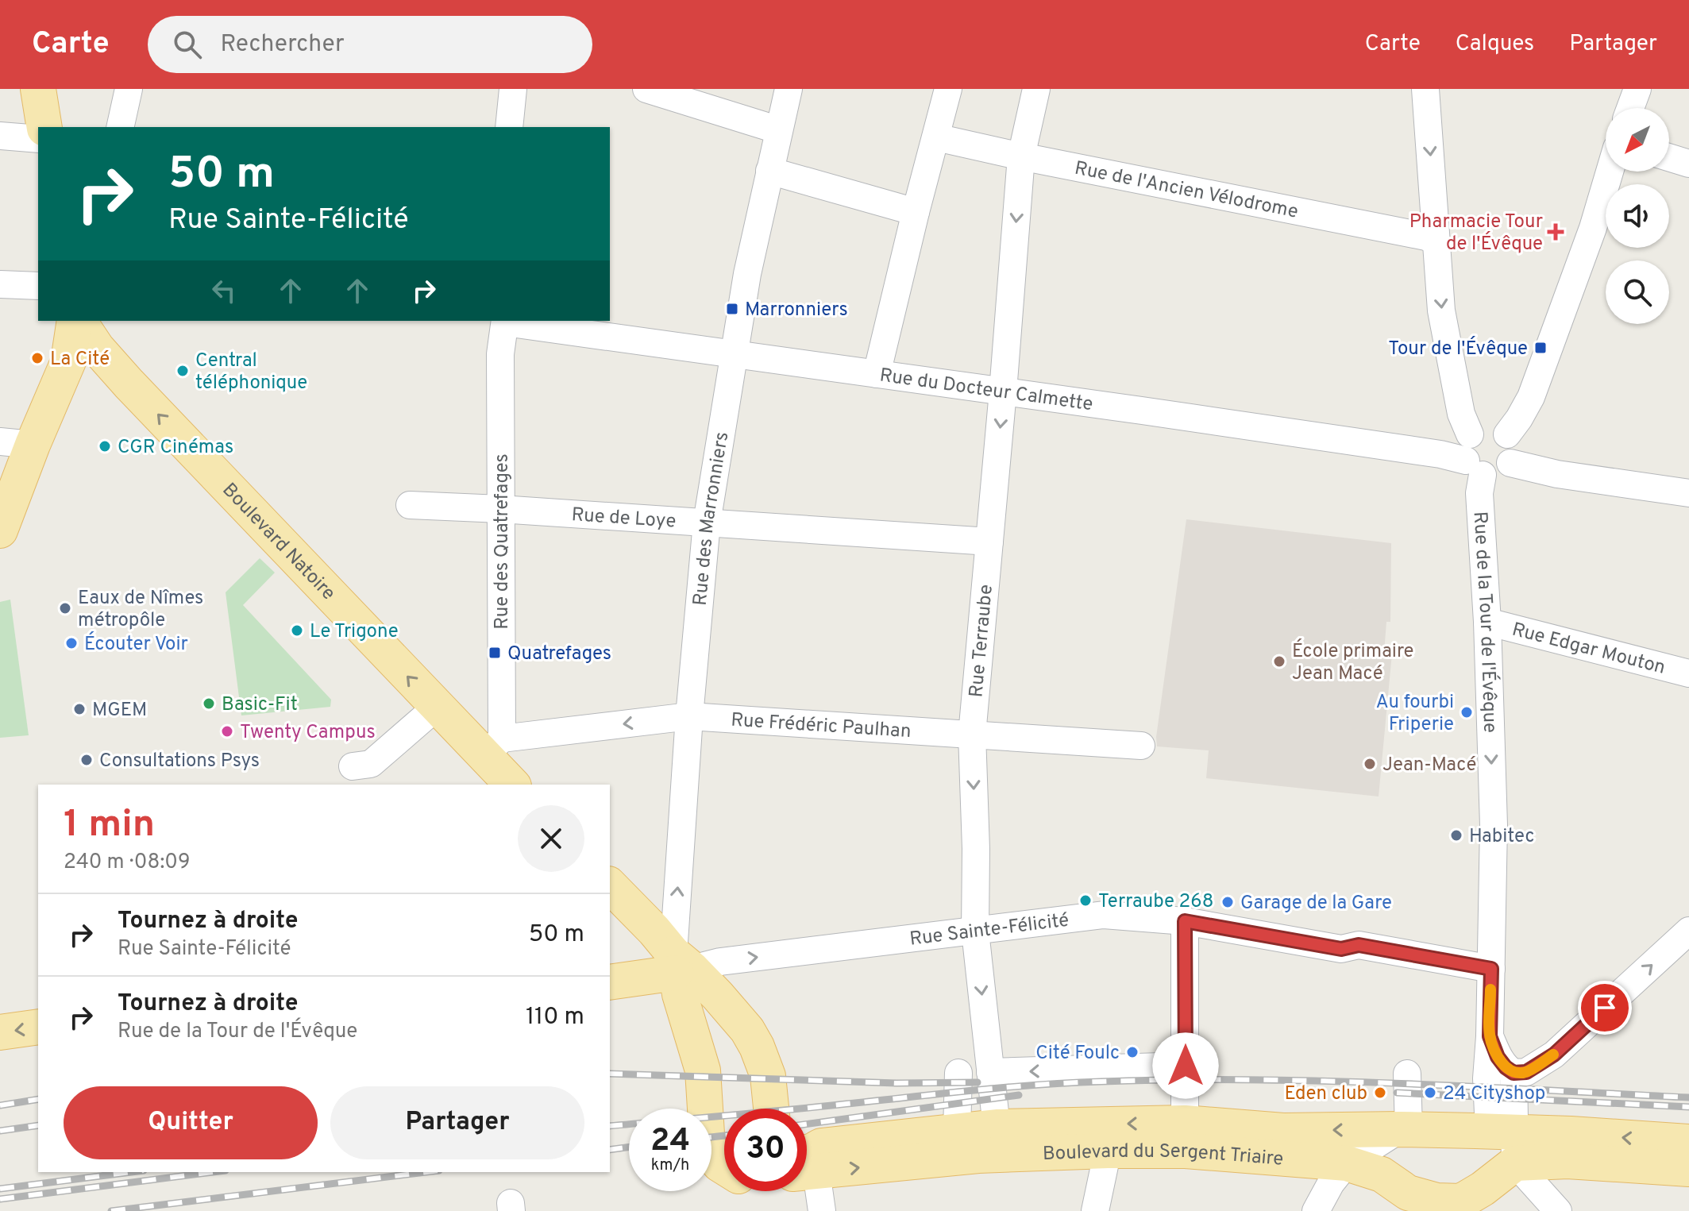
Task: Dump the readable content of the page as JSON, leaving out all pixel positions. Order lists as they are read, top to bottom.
{
  "streets": {
    "main road": ["Boulevard Natoire", "Boulevard du Sergent Triaire"],
    "street": [
      "Rue de l'Ancien Vélodrome",
      "Rue du Docteur Calmette",
      "Rue de Loye",
      "Rue des Marronniers",
      "Rue des Quatrefages",
      "Rue de la Tour de l'Évêque",
      "Rue Terraube",
      "Rue Edgar Mouton",
      "Rue Frédéric Paulhan",
      "Rue Sainte-Félicité"
    ]
  },
  "crossings": [
    ["Rue de l'Ancien Vélodrome", "Rue Terraube"],
    ["Rue du Docteur Calmette", "Rue des Marronniers"],
    ["Rue du Docteur Calmette", "Rue des Quatrefages"],
    ["Rue du Docteur Calmette", "Rue de la Tour de l'Évêque"],
    ["Rue du Docteur Calmette", "Rue Terraube"],
    ["Rue de Loye", "Rue des Marronniers"],
    ["Rue de Loye", "Rue des Quatrefages"],
    ["Rue de Loye", "Rue Terraube"],
    ["Rue des Marronniers", "Rue Frédéric Paulhan"],
    ["Rue des Marronniers", "Rue Sainte-Félicité"],
    ["Boulevard Natoire", "Rue des Quatrefages"],
    ["Boulevard Natoire", "Rue Frédéric Paulhan"],
    ["Rue des Quatrefages", "Rue Frédéric Paulhan"],
    ["Rue de la Tour de l'Évêque", "Rue Edgar Mouton"],
    ["Rue de la Tour de l'Évêque", "Rue Sainte-Félicité"],
    ["Rue de la Tour de l'Évêque", "Boulevard du Sergent Triaire"],
    ["Rue Terraube", "Rue Frédéric Paulhan"],
    ["Rue Terraube", "Rue Sainte-Félicité"],
    ["Rue Terraube", "Boulevard du Sergent Triaire"]
  ],
  "one_way": ["Boulevard Natoire", "Rue de la Tour de l'Évêque", "Rue Sainte-Félicité"],
  "places": {
    "health": ["Pharmacie Tour de l'Évêque"],
    "transit": ["Marronniers", "Tour de l'Évêque", "Quatrefages"],
    "other": [
      "La Cité",
      "Central téléphonique",
      "CGR Cinémas",
      "Eaux de Nîmes métropôle",
      "Le Trigone",
      "Écouter Voir",
      "École primaire Jean Macé",
      "Basic-Fit",
      "MGEM",
      "Au fourbi Friperie",
      "Twenty Campus",
      "Consultations Psys",
      "Jean-Macé",
      "Habitec",
      "Terraube 268",
      "Garage de la Gare",
      "Cité Foulc",
      "Eden club",
      "24 Cityshop"
    ]
  },
  "north": "bottom left",
  "page": {
    "header": "Carte",
    "search": "Rechercher",
    "nav": ["Carte", "Calques", "Partager"],
    "turn": ["50 m", "Rue Sainte-Félicité"],
    "heading": ["1 min", "240 m · 08:09"],
    "list": [
      {
        "name": "Tournez à droite",
        "note": "Rue Sainte-Félicité",
        "value": "50 m"
      },
      {
        "name": "Tournez à droite",
        "note": "Rue de la Tour de l'Évêque",
        "value": "110 m"
      }
    ],
    "buttons": ["Quitter", "Partager"],
    "speed": "24 km/h",
    "limit": "30"
  }
}
